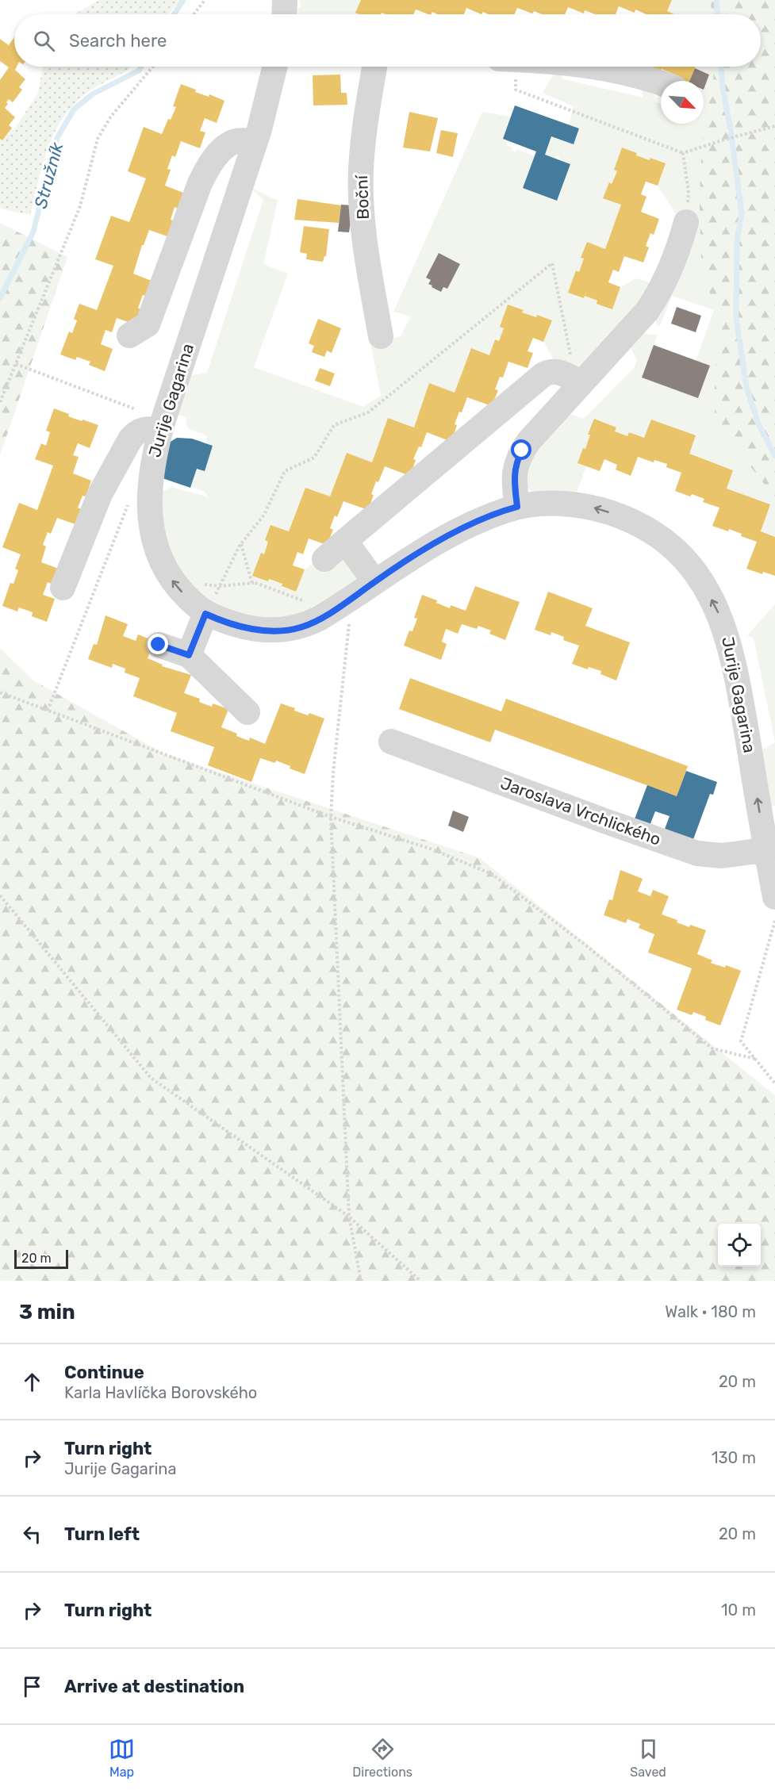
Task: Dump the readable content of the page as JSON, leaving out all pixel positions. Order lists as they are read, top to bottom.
{
  "streets": {
    "street": ["Boční", "Jurije Gagarina", "Jaroslava Vrchlického"]
  },
  "crossings": [
    ["Jurije Gagarina", "Jaroslava Vrchlického"]
  ],
  "water": ["Stružník"],
  "scale_bar": "20 m",
  "north": "bottom right",
  "page": {
    "search": "Search here",
    "scale": "20 m",
    "heading": ["3 min", "Walk · 180 m"],
    "list": [
      ["Continue", "Karla Havlíčka Borovského", "20 m"],
      ["Turn right", "Jurije Gagarina", "130 m"],
      ["Turn left", "20 m"],
      ["Turn right", "10 m"],
      "Arrive at destination"
    ],
    "nav": ["Map", "Directions", "Saved"]
  }
}
